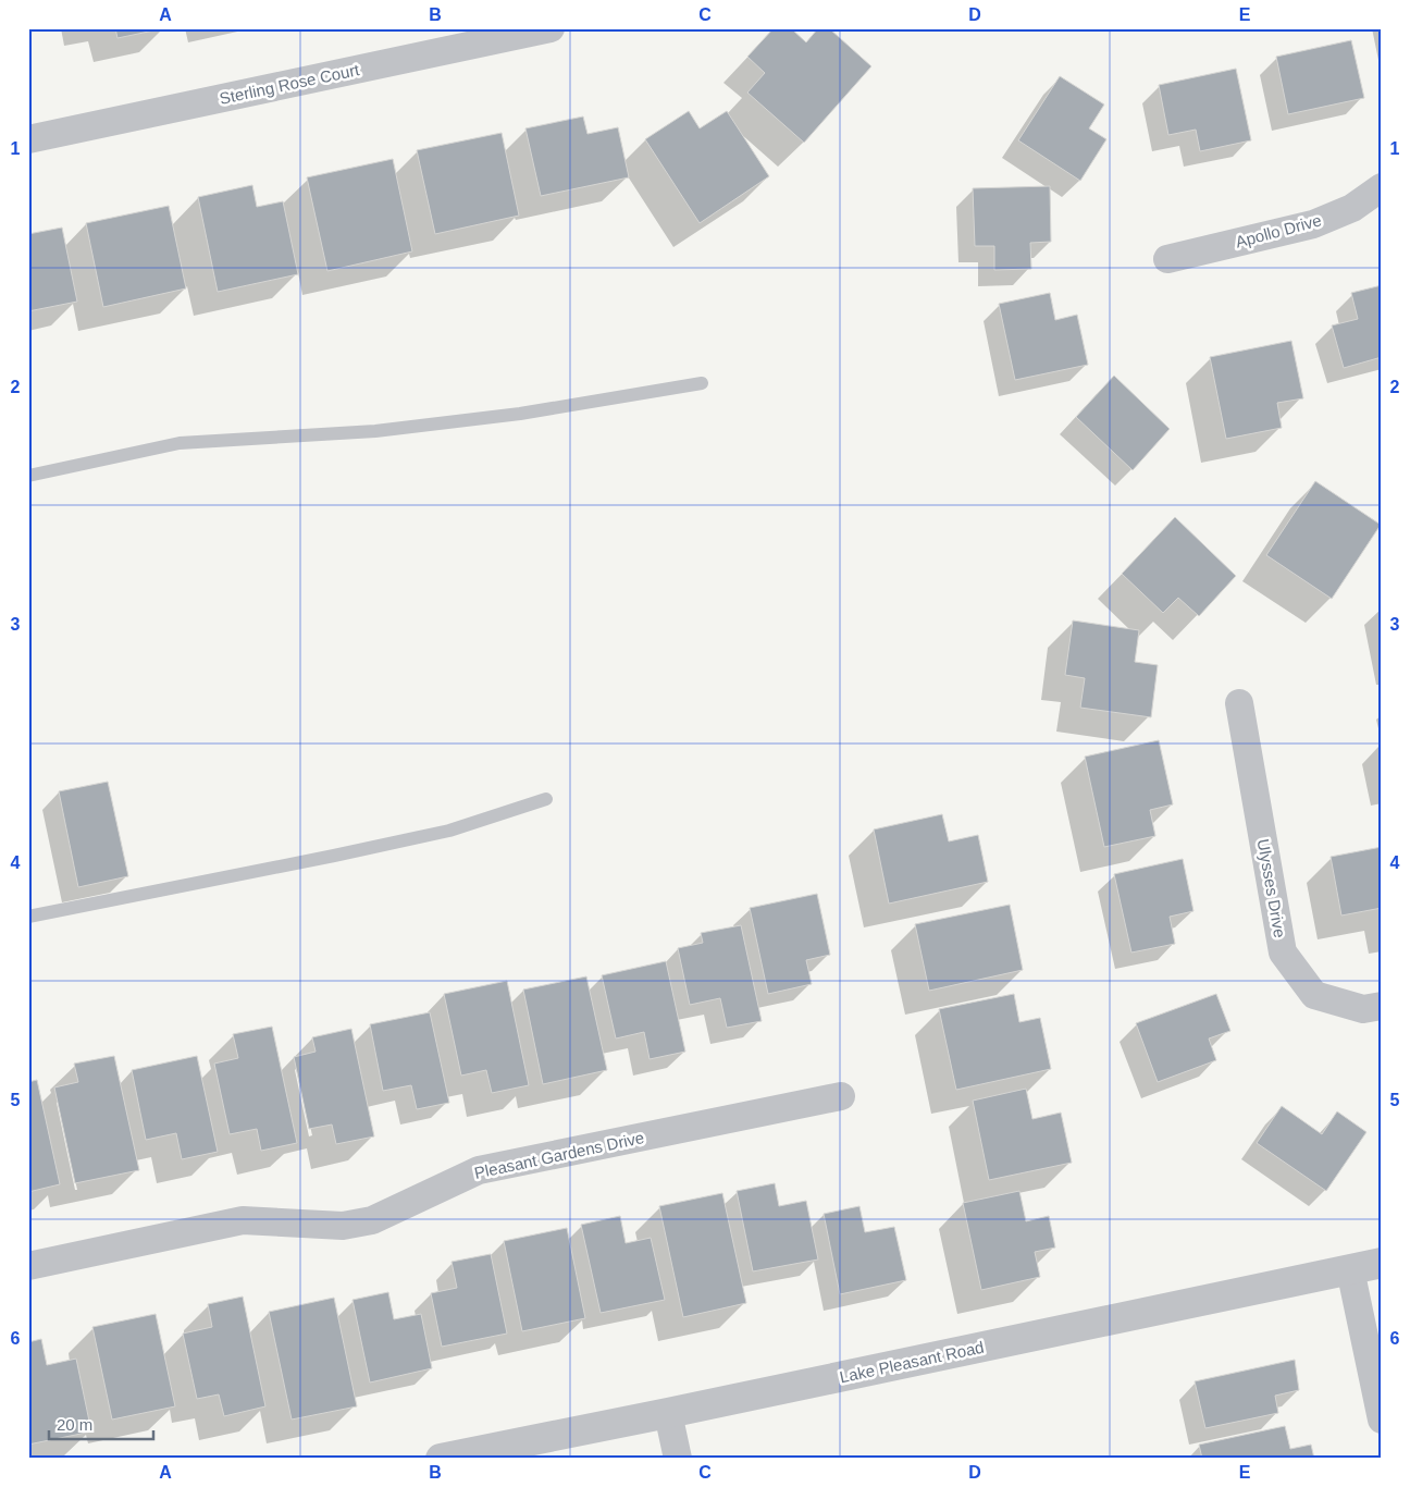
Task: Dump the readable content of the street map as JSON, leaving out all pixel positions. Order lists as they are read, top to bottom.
{
  "streets": {
    "street": [
      "Sterling Rose Court",
      "Apollo Drive",
      "Ulysses Drive",
      "Pleasant Gardens Drive",
      "Lake Pleasant Road"
    ]
  },
  "scale_bar": "20 m",
  "grid": {
    "columns": [
      "A",
      "B",
      "C",
      "D",
      "E"
    ],
    "rows": [
      "1",
      "2",
      "3",
      "4",
      "5",
      "6"
    ]
  }
}
